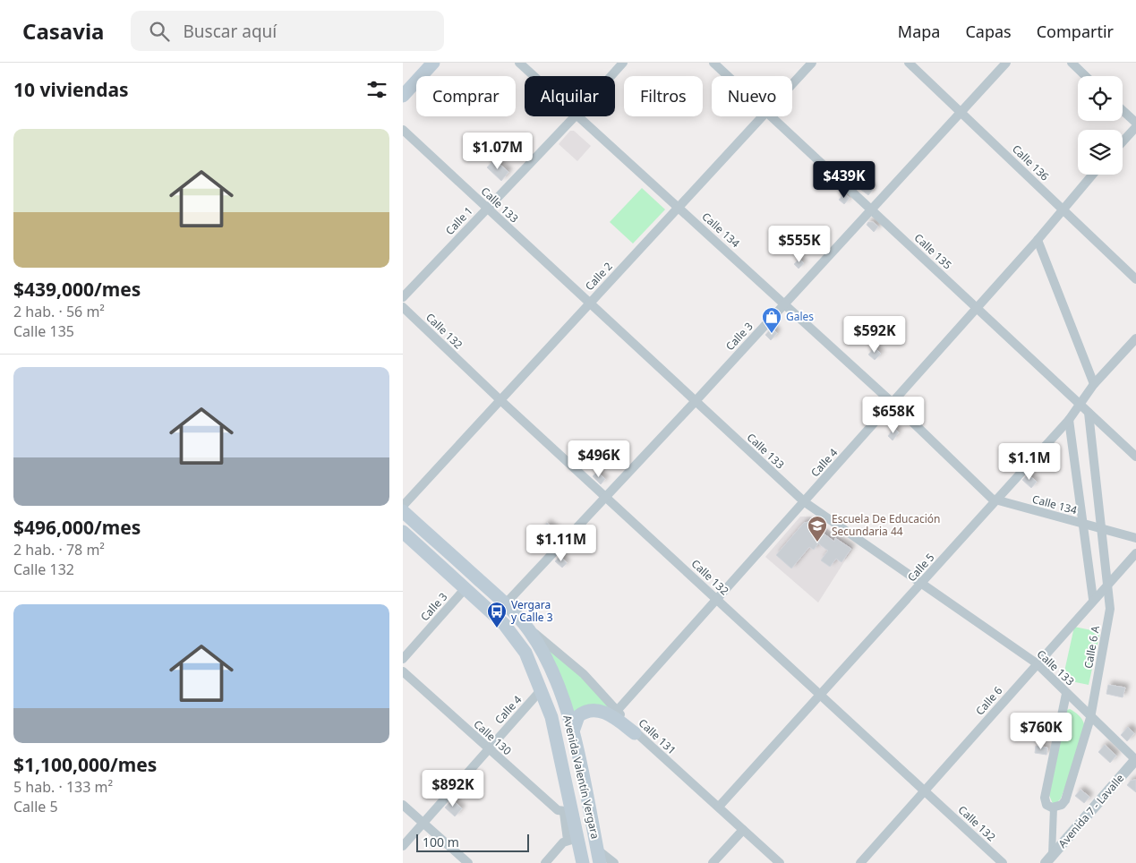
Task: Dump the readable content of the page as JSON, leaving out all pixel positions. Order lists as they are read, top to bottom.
{
  "streets": {
    "main road": ["Avenida Valentín Vergara"],
    "street": [
      "Calle 136",
      "Calle 133",
      "Calle 1",
      "Calle 134",
      "Calle 135",
      "Calle 2",
      "Calle 132",
      "Calle 3",
      "Calle 4",
      "Calle 5",
      "Calle 6 A",
      "Calle 6",
      "Calle 131",
      "Calle 130",
      "Avenida 7 - Lavalle"
    ]
  },
  "crossings": [
    ["Calle 136", "Calle 3"],
    ["Calle 136", "Calle 4"],
    ["Calle 133", "Calle 1"],
    ["Calle 133", "Calle 2"],
    ["Calle 133", "Calle 3"],
    ["Calle 133", "Calle 4"],
    ["Calle 133", "Calle 5"],
    ["Calle 133", "Calle 6 A"],
    ["Calle 133", "Calle 6"],
    ["Calle 133", "Avenida 7 - Lavalle"],
    ["Calle 134", "Calle 2"],
    ["Calle 134", "Calle 3"],
    ["Calle 134", "Calle 4"],
    ["Calle 134", "Calle 5"],
    ["Calle 134", "Calle 6 A"],
    ["Calle 135", "Calle 3"],
    ["Calle 135", "Calle 4"],
    ["Calle 135", "Calle 5"],
    ["Calle 135", "Calle 6 A"],
    ["Calle 2", "Calle 132"],
    ["Calle 132", "Calle 3"],
    ["Calle 132", "Calle 4"],
    ["Calle 132", "Calle 5"],
    ["Calle 132", "Calle 6"],
    ["Calle 3", "Avenida Valentín Vergara"],
    ["Calle 4", "Calle 131"],
    ["Calle 4", "Calle 130"],
    ["Calle 4", "Avenida Valentín Vergara"],
    ["Calle 5", "Calle 131"],
    ["Calle 6 A", "Calle 6"],
    ["Calle 131", "Avenida Valentín Vergara"],
    ["Calle 130", "Avenida Valentín Vergara"]
  ],
  "places": {
    "shop": ["Gales"],
    "school or university": ["Escuela De Educación Secundaria 44"],
    "bus stop": ["Vergara y Calle 3"]
  },
  "scale_bar": "100 m",
  "page": {
    "header": "Casavia",
    "search": "Buscar aquí",
    "nav": ["Mapa", "Capas", "Compartir"],
    "heading": "10 viviendas",
    "chip": [
      "Comprar",
      "Alquilar",
      "Filtros",
      "Nuevo"
    ],
    "list": [
      {
        "name": "$439,000/mes",
        "note": "2 hab. · 56 m² · Calle 135"
      },
      {
        "name": "$496,000/mes",
        "note": "2 hab. · 78 m² · Calle 132"
      },
      {
        "name": "$1,100,000/mes",
        "note": "5 hab. · 133 m² · Calle 5"
      }
    ],
    "price": [
      "$1.07M",
      "$439K",
      "$555K",
      "$592K",
      "$658K",
      "$496K",
      "$1.1M",
      "$1.11M",
      "$760K",
      "$892K"
    ],
    "scale": "100 m"
  }
}
